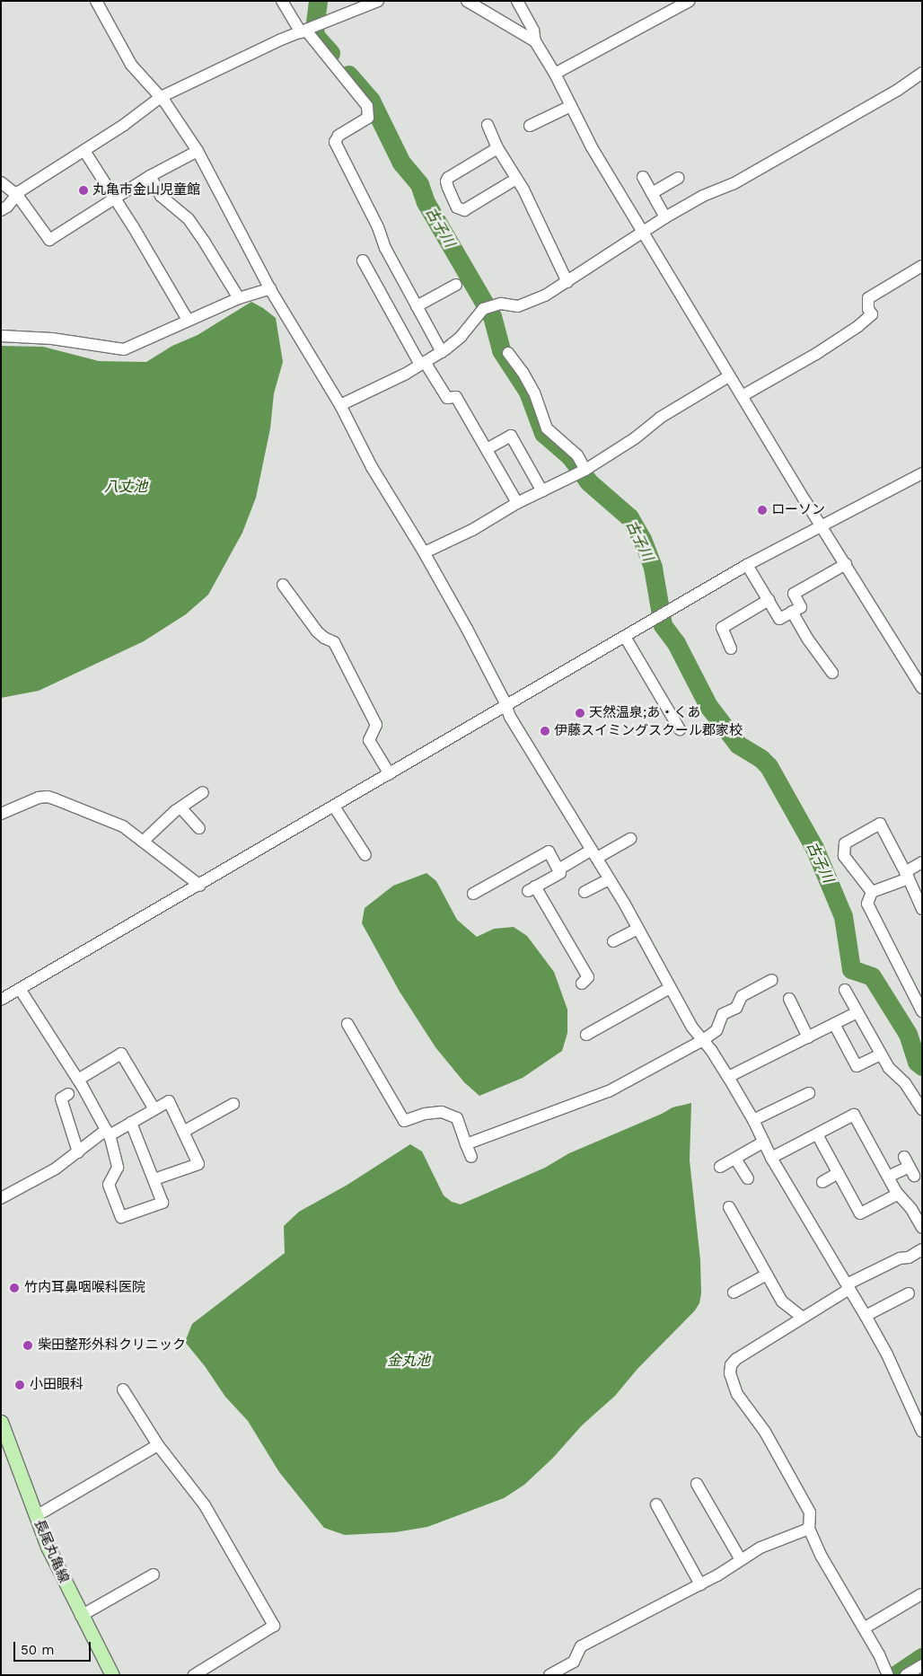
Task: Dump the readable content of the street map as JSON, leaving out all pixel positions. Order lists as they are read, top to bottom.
{
  "streets": {
    "main road": ["長尾丸亀線"]
  },
  "water": ["古子川", "八丈池", "金丸池"],
  "places": [
    "丸亀市金山児童館",
    "ローソン",
    "天然温泉;あ・くあ",
    "伊藤スイミングスクール郡家校",
    "竹内耳鼻咽喉科医院",
    "柴田整形外科クリニック",
    "小田眼科"
  ],
  "scale_bar": "50 m"
}
